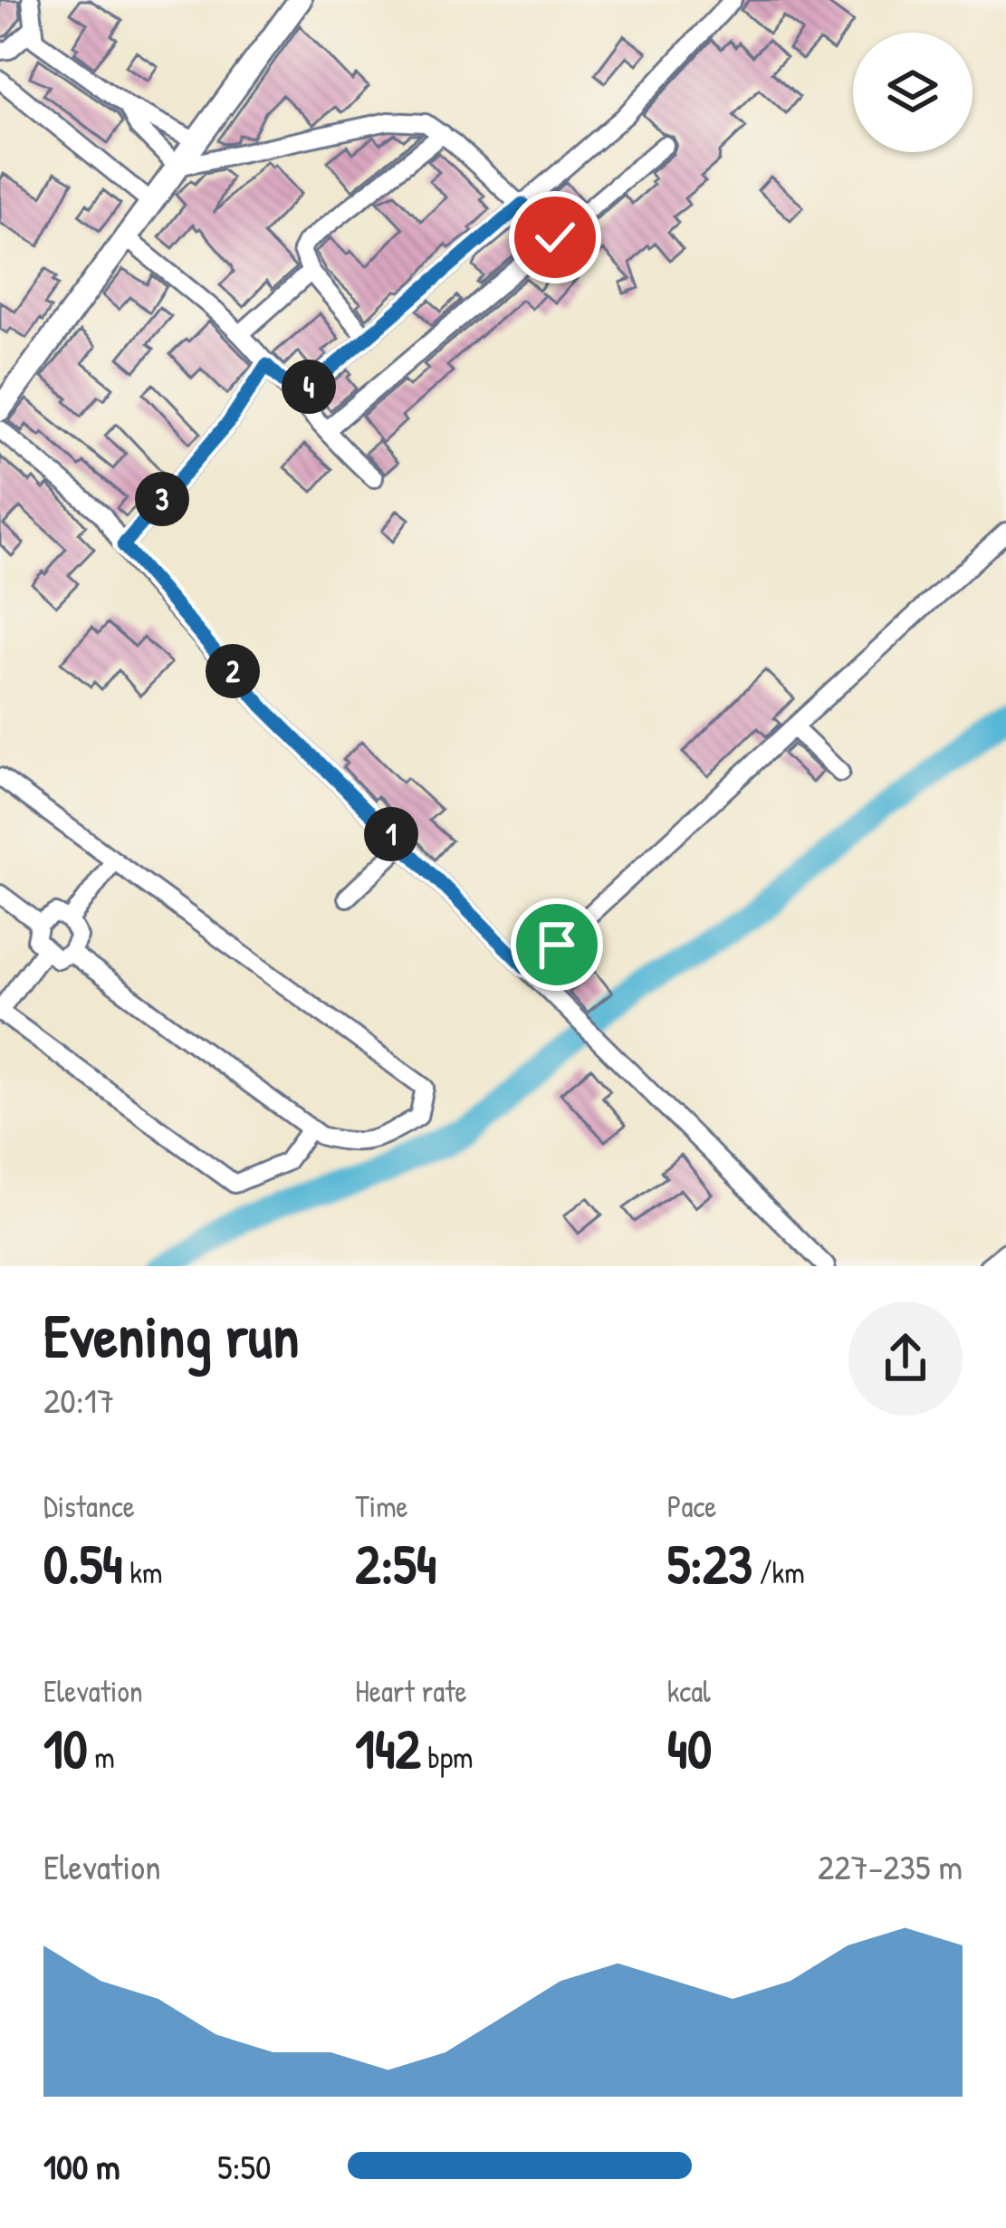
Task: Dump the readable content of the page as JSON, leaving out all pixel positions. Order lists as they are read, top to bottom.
{
  "page": {
    "pins": [
      "4",
      "3",
      "2",
      "1"
    ],
    "heading": ["Evening run", "20:17"],
    "stats": [
      ["Distance", "0.54 km"],
      ["Time", "2:54"],
      ["Pace", "5:23 /km"],
      ["Elevation", "10 m"],
      ["Heart rate", "142 bpm"],
      ["kcal", "40"]
    ],
    "chart": ["Elevation", "227–235 m"],
    "list": [
      {
        "name": "100 m",
        "note": "5:50"
      }
    ]
  }
}
